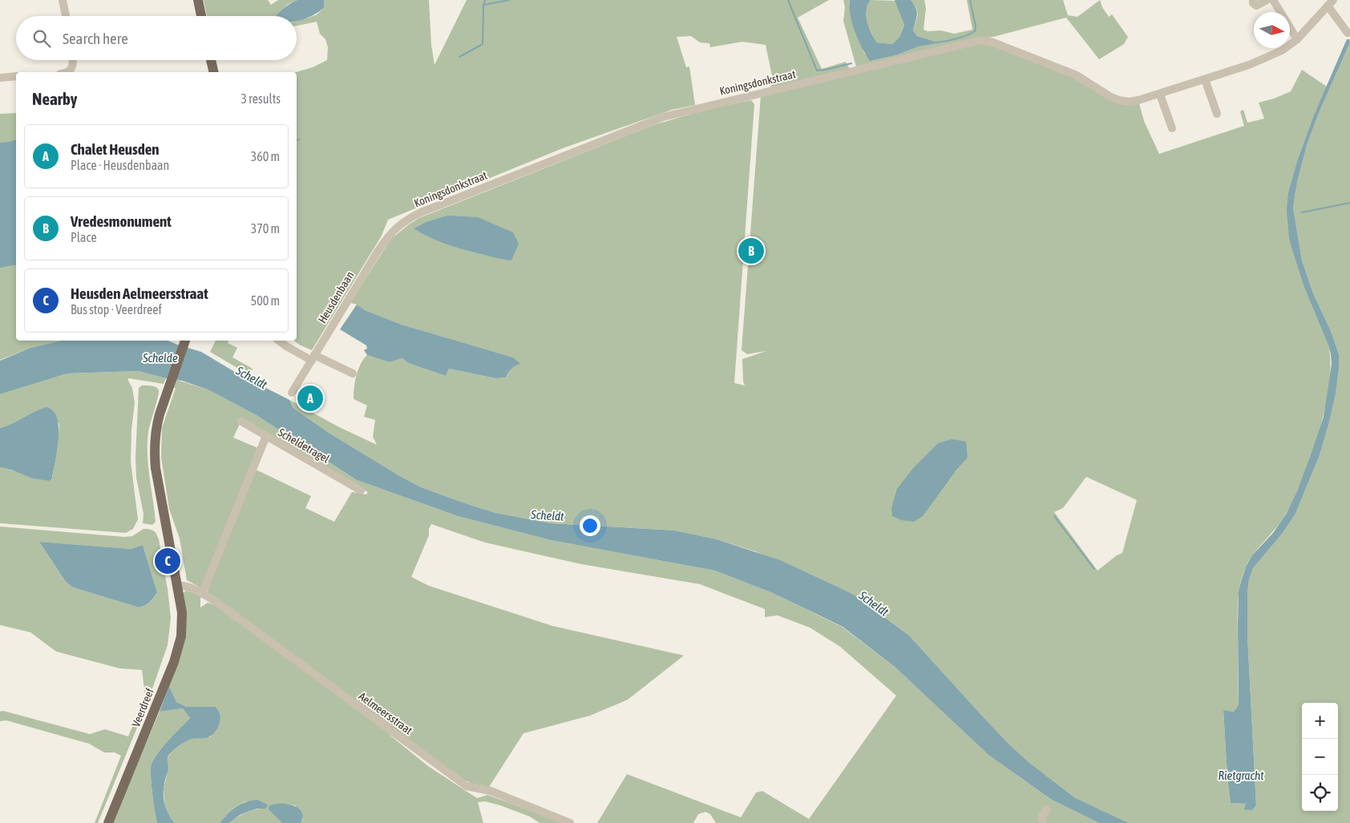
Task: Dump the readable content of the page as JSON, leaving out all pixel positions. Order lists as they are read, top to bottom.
{
  "streets": {
    "main road": ["Veerdreef"],
    "street": [
      "Koningsdonkstraat",
      "Heusdenbaan",
      "Scheldetragel",
      "Aelmeersstraat"
    ]
  },
  "crossings": [
    ["Koningsdonkstraat", "Heusdenbaan"]
  ],
  "water": ["Schelde", "Scheldt", "Rietgracht"],
  "north": "right",
  "page": {
    "search": "Search here",
    "heading": ["Nearby", "3 results"],
    "list": [
      {
        "mark": "A",
        "name": "Chalet Heusden",
        "note": "Place · Heusdenbaan",
        "value": "360 m"
      },
      {
        "mark": "B",
        "name": "Vredesmonument",
        "note": "Place",
        "value": "370 m"
      },
      {
        "mark": "C",
        "name": "Heusden Aelmeersstraat",
        "note": "Bus stop · Veerdreef",
        "value": "500 m"
      }
    ],
    "pins": ["B", "A", "C"],
    "map_buttons": ["+", "−"]
  }
}
